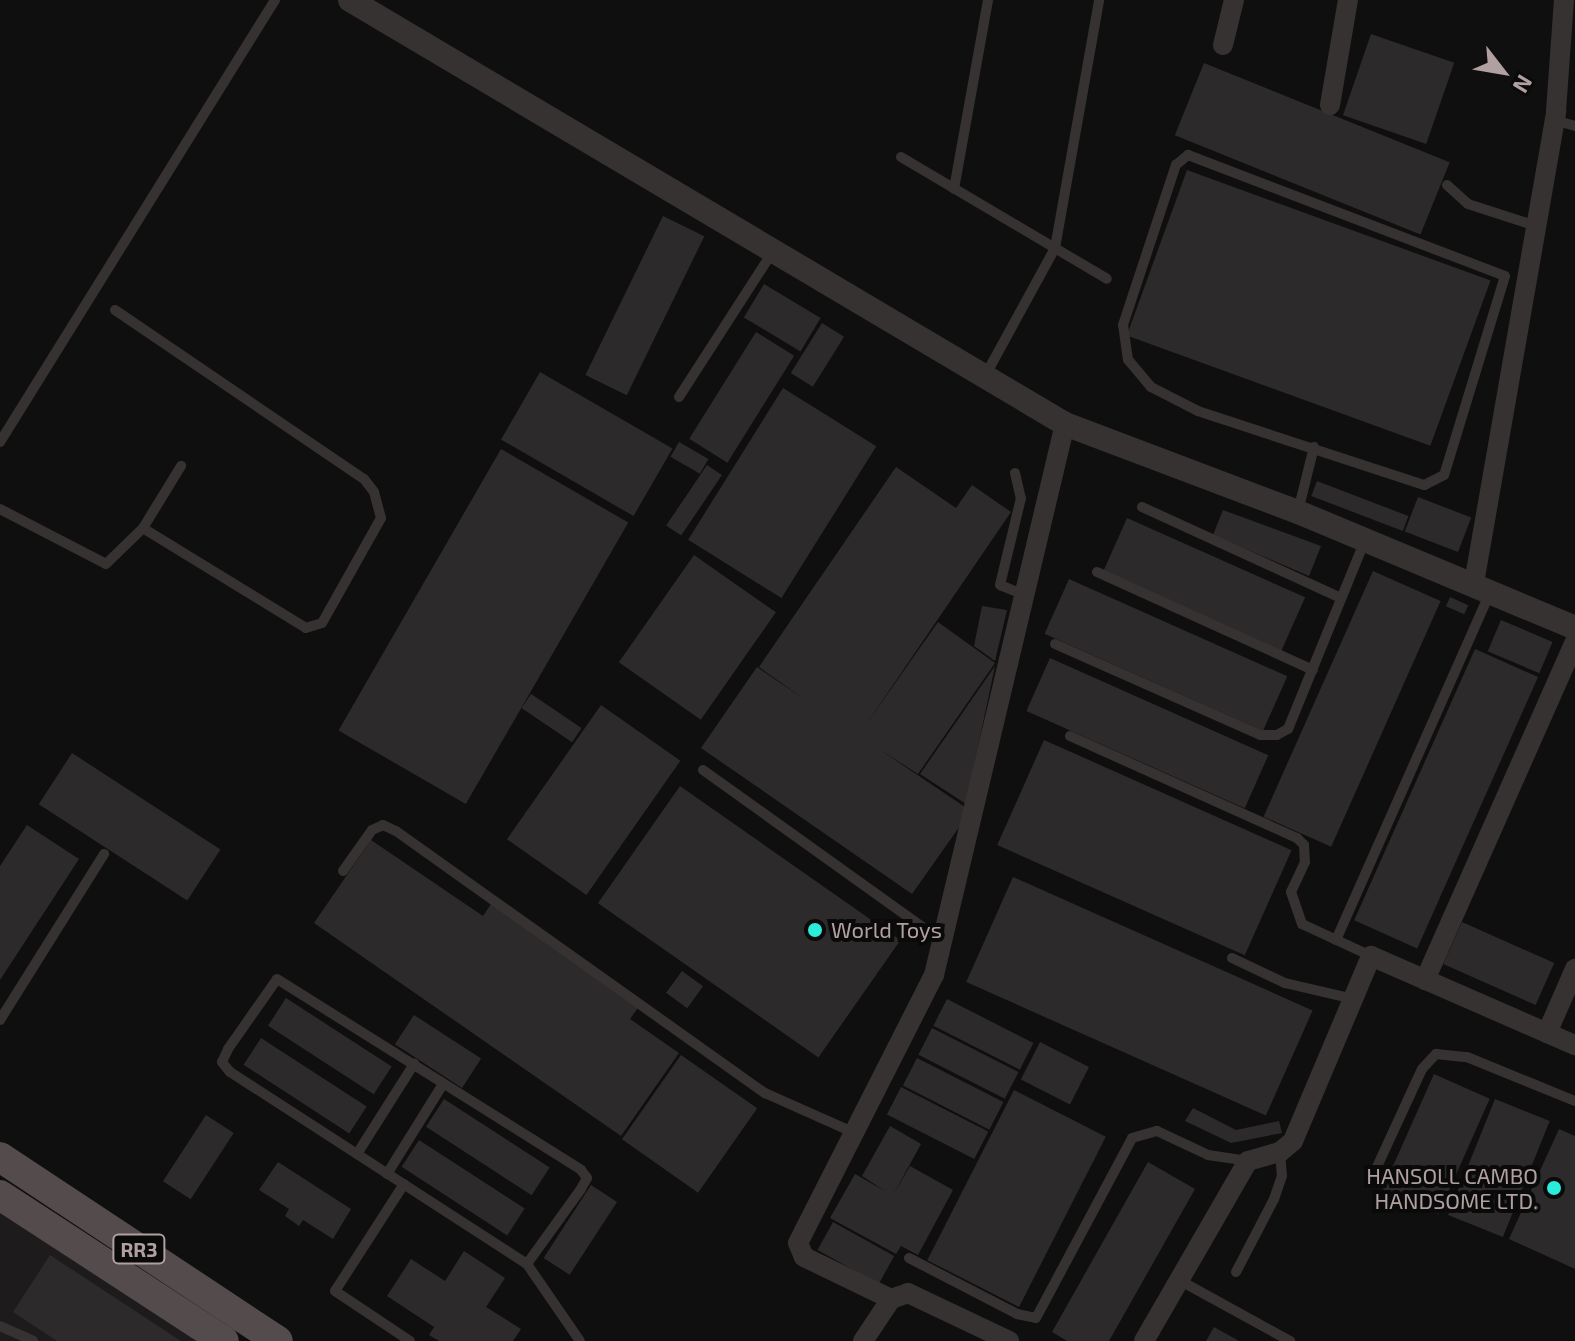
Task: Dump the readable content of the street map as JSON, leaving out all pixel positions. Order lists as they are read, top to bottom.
{
  "streets": {
    "main road": ["RR3"]
  },
  "places": ["World Toys", "HANSOLL CAMBO HANDSOME LTD."],
  "north": "bottom right"
}
